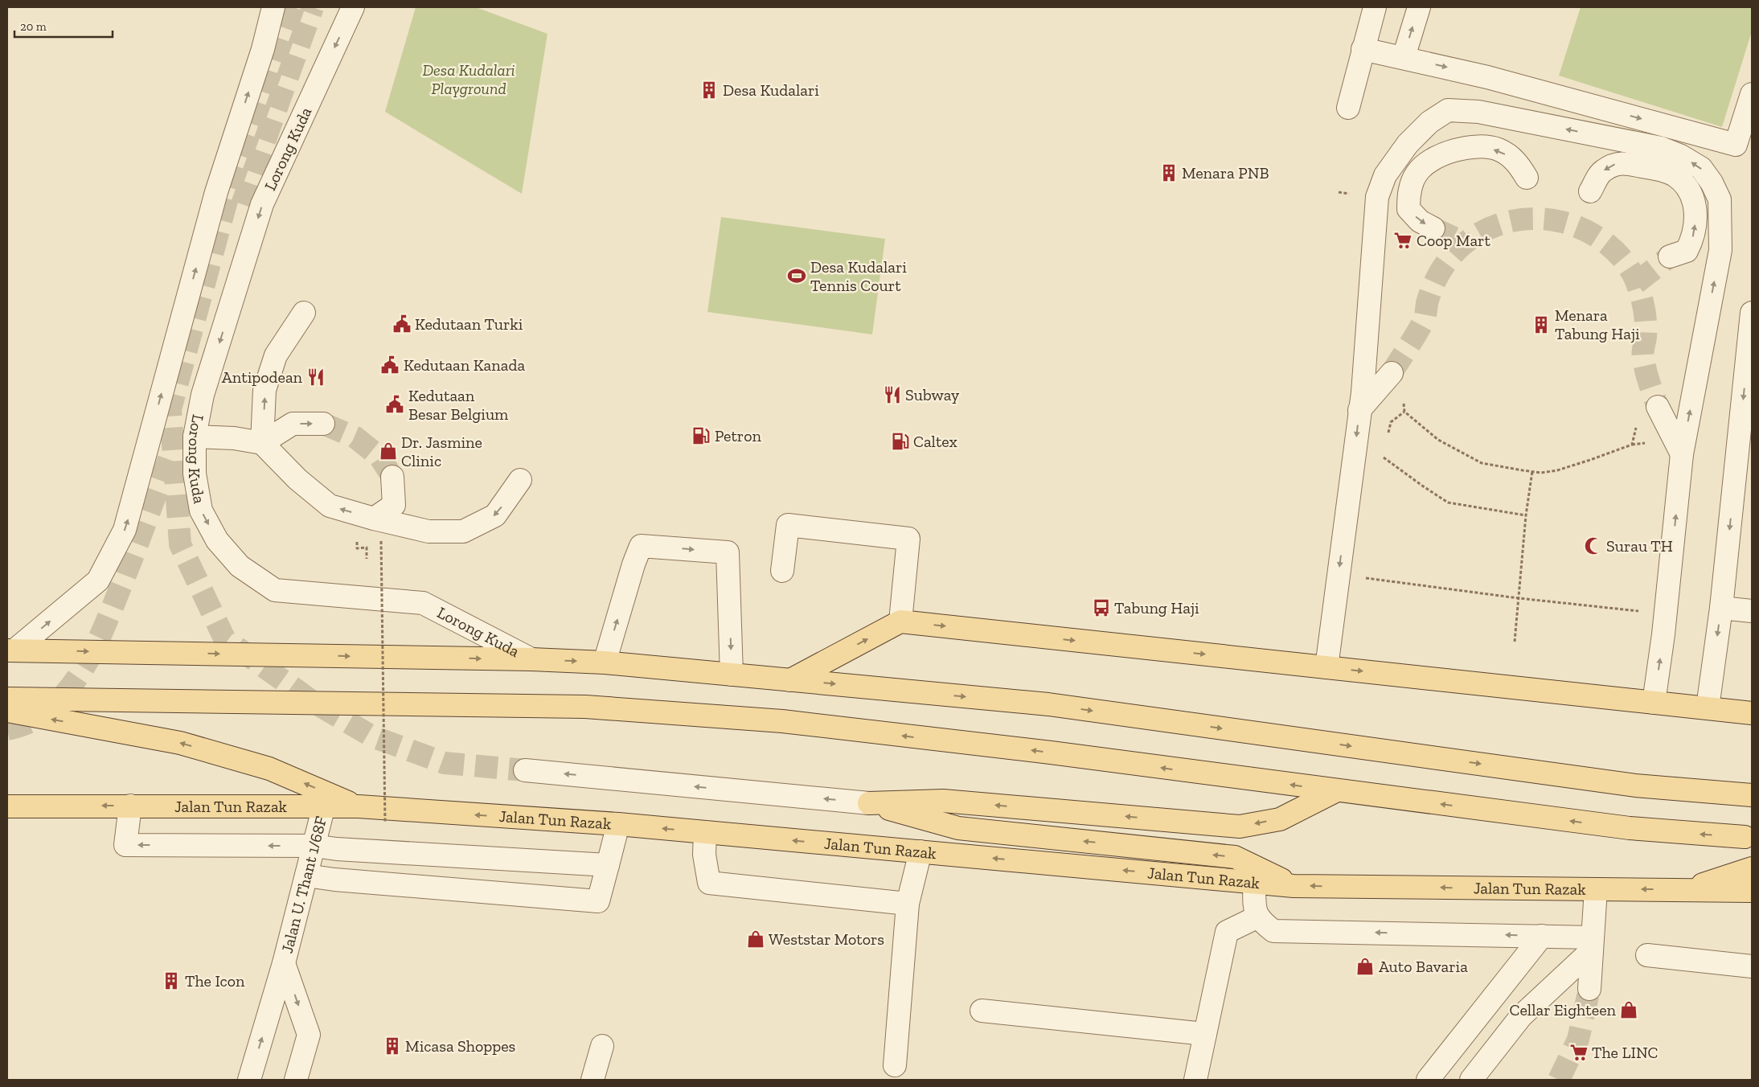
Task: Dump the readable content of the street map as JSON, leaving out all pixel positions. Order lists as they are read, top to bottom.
{
  "streets": {
    "main road": ["Jalan Tun Razak"],
    "street": ["Lorong Kuda", "Jalan U. Thant 1/68F"]
  },
  "crossings": [
    ["Jalan Tun Razak", "Jalan U. Thant 1/68F"]
  ],
  "parks": ["Desa Kudalari Playground"],
  "places": {
    "building": [
      "Desa Kudalari",
      "Menara PNB",
      "Menara Tabung Haji",
      "The Icon",
      "Micasa Shoppes"
    ],
    "supermarket": ["Coop Mart", "The LINC"],
    "sports": ["Desa Kudalari Tennis Court"],
    "public building": ["Kedutaan Turki", "Kedutaan Kanada", "Kedutaan Besar Belgium"],
    "restaurant": ["Antipodean", "Subway"],
    "fuel station": ["Petron", "Caltex"],
    "shop": [
      "Dr. Jasmine Clinic",
      "Weststar Motors",
      "Auto Bavaria",
      "Cellar Eighteen"
    ],
    "mosque": ["Surau TH"],
    "bus stop": ["Tabung Haji"]
  },
  "scale_bar": "20 m"
}
